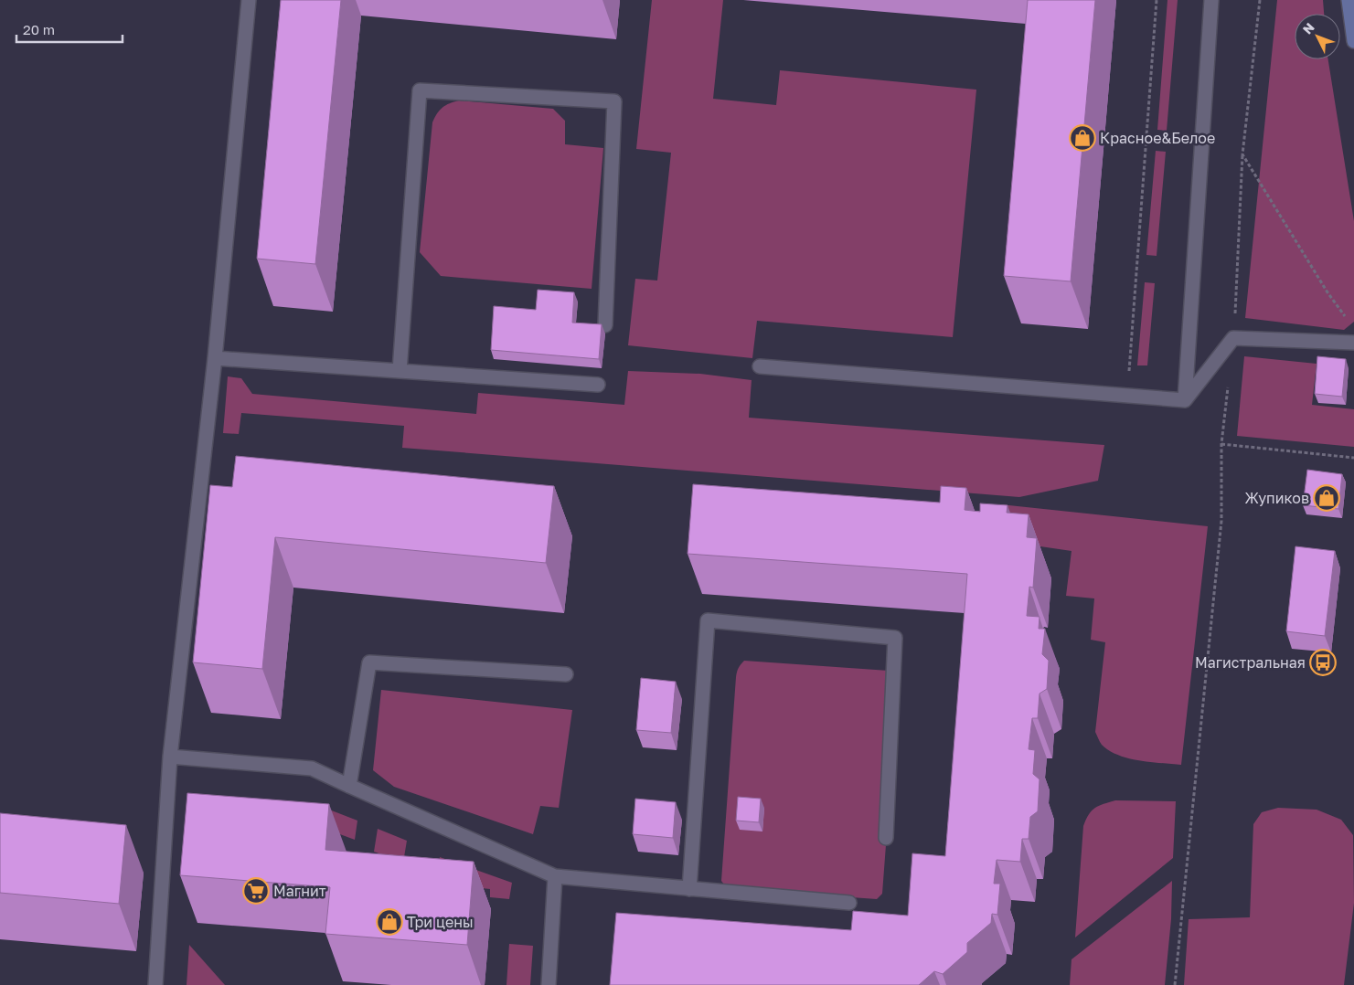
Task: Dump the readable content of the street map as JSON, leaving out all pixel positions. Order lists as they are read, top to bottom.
{
  "places": {
    "shop": ["Красное&Белое", "Жупиков", "Три цены"],
    "bus stop": ["Магистральная"],
    "supermarket": ["Магнит"]
  },
  "scale_bar": "20 m",
  "north": "top left"
}
